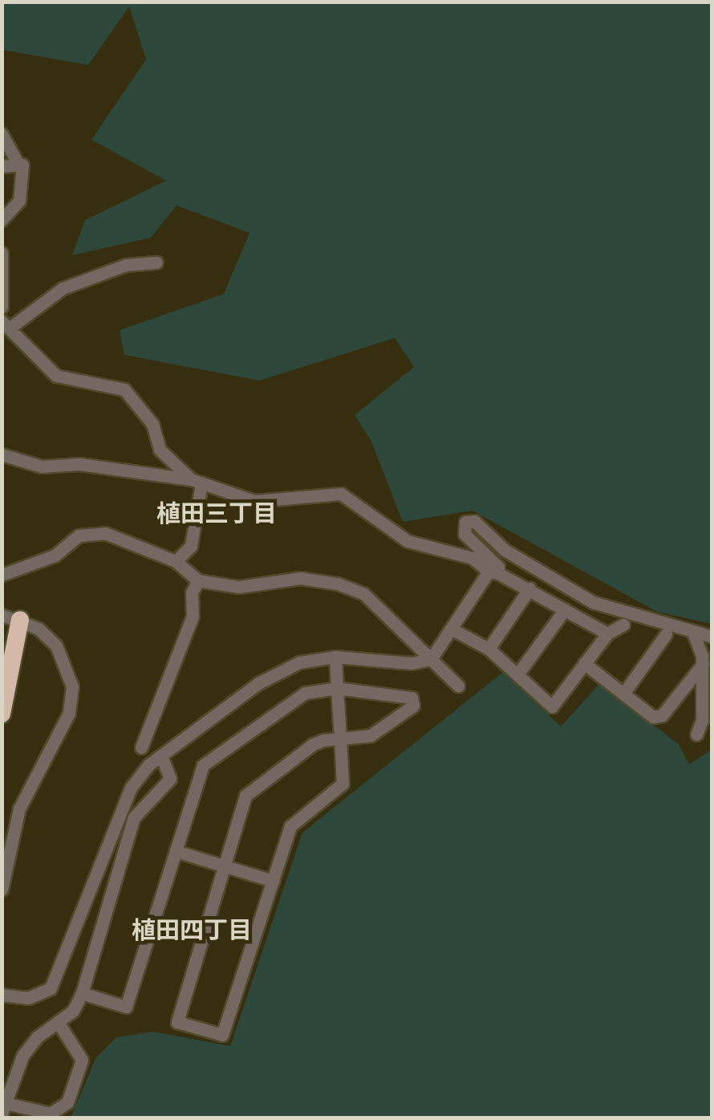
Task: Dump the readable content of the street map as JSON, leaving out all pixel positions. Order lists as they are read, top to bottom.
{
  "districts": ["植田三丁目", "植田四丁目"]
}
